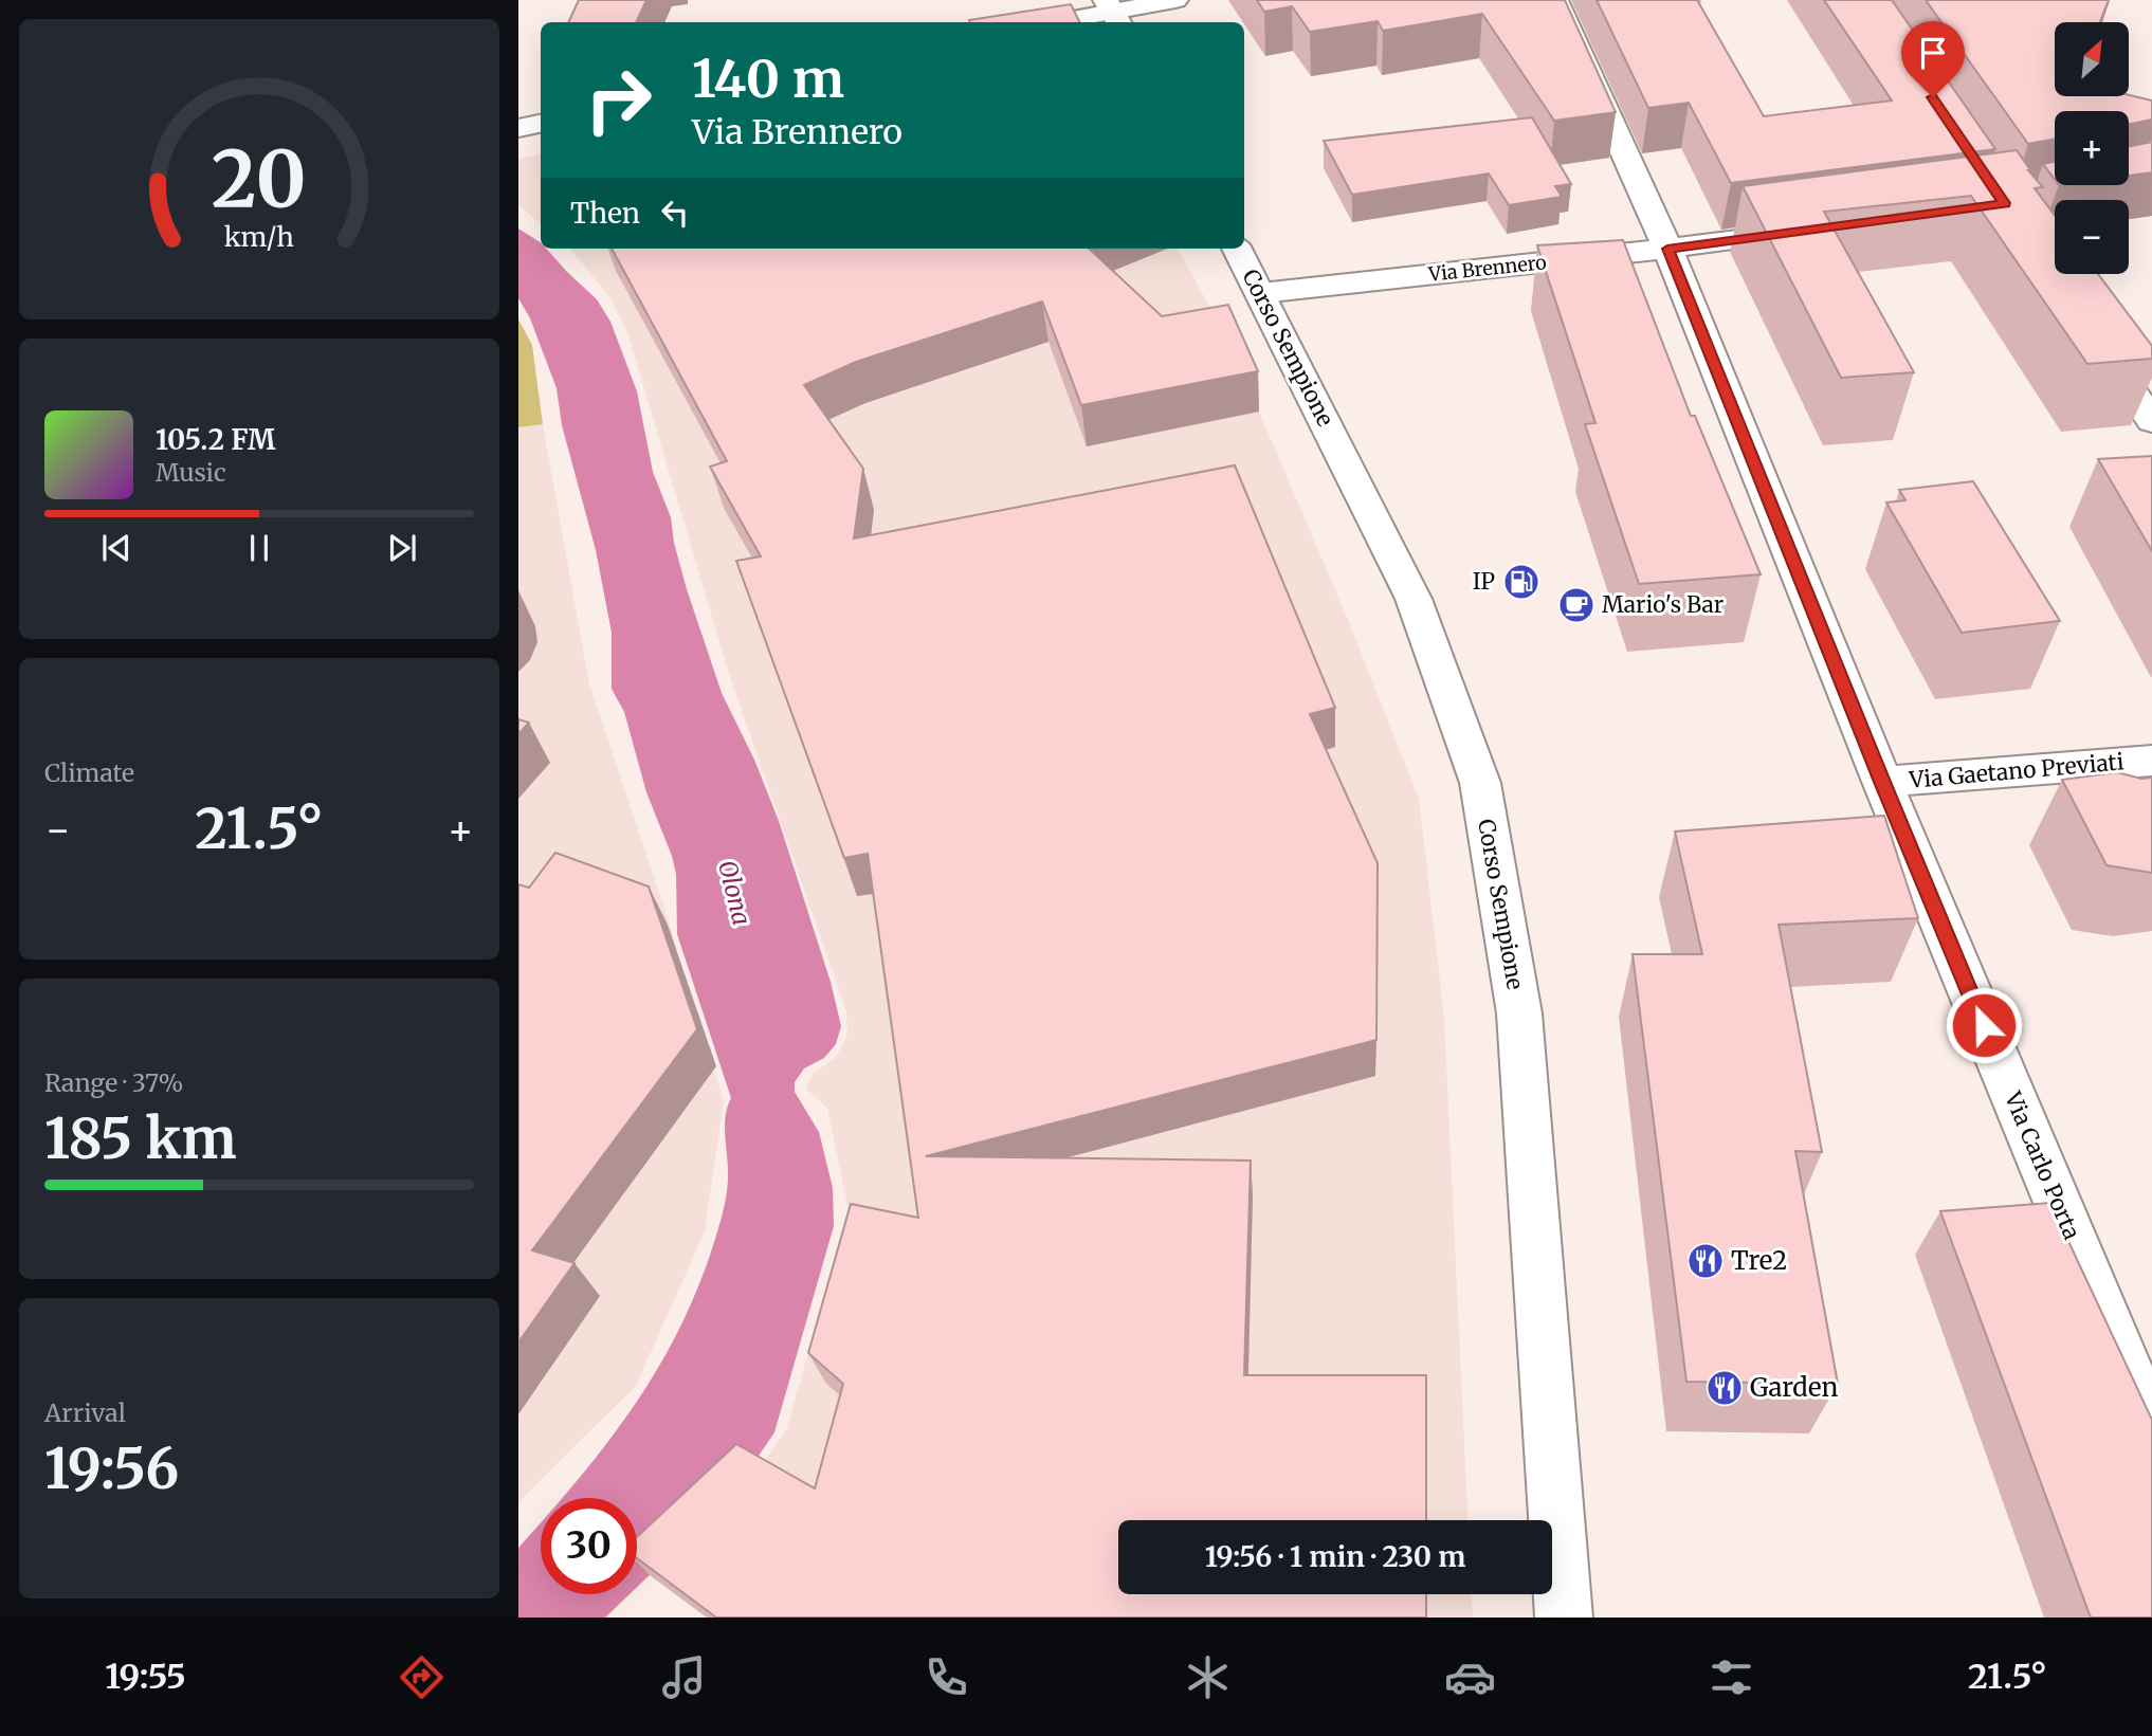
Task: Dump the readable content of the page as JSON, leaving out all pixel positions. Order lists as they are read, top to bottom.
{
  "streets": {
    "street": [
      "Via Brennero",
      "Corso Sempione",
      "Via Gaetano Previati",
      "Via Carlo Porta"
    ]
  },
  "crossings": [
    ["Via Brennero", "Corso Sempione"],
    ["Via Brennero", "Via Carlo Porta"],
    ["Via Gaetano Previati", "Via Carlo Porta"]
  ],
  "water": ["Olona"],
  "places": {
    "fuel station": ["IP"],
    "cafe": ["Mario's Bar"],
    "restaurant": ["Tre2", "Garden"]
  },
  "north": "top right",
  "page": {
    "map_buttons": ["+", "−"],
    "turn": ["140 m", "Via Brennero"],
    "then": "Then",
    "song": ["105.2 FM", "Music"],
    "tile": [
      "Climate",
      ["Range · 37%", "185 km"],
      ["Arrival", "19:56"]
    ],
    "heat": ["−", "21.5°", "+"],
    "limit": "30",
    "trip": "19:56 · 1 min · 230 m",
    "tabs": ["19:55", "21.5°"],
    "gauge": ["20", "km/h"]
  }
}
